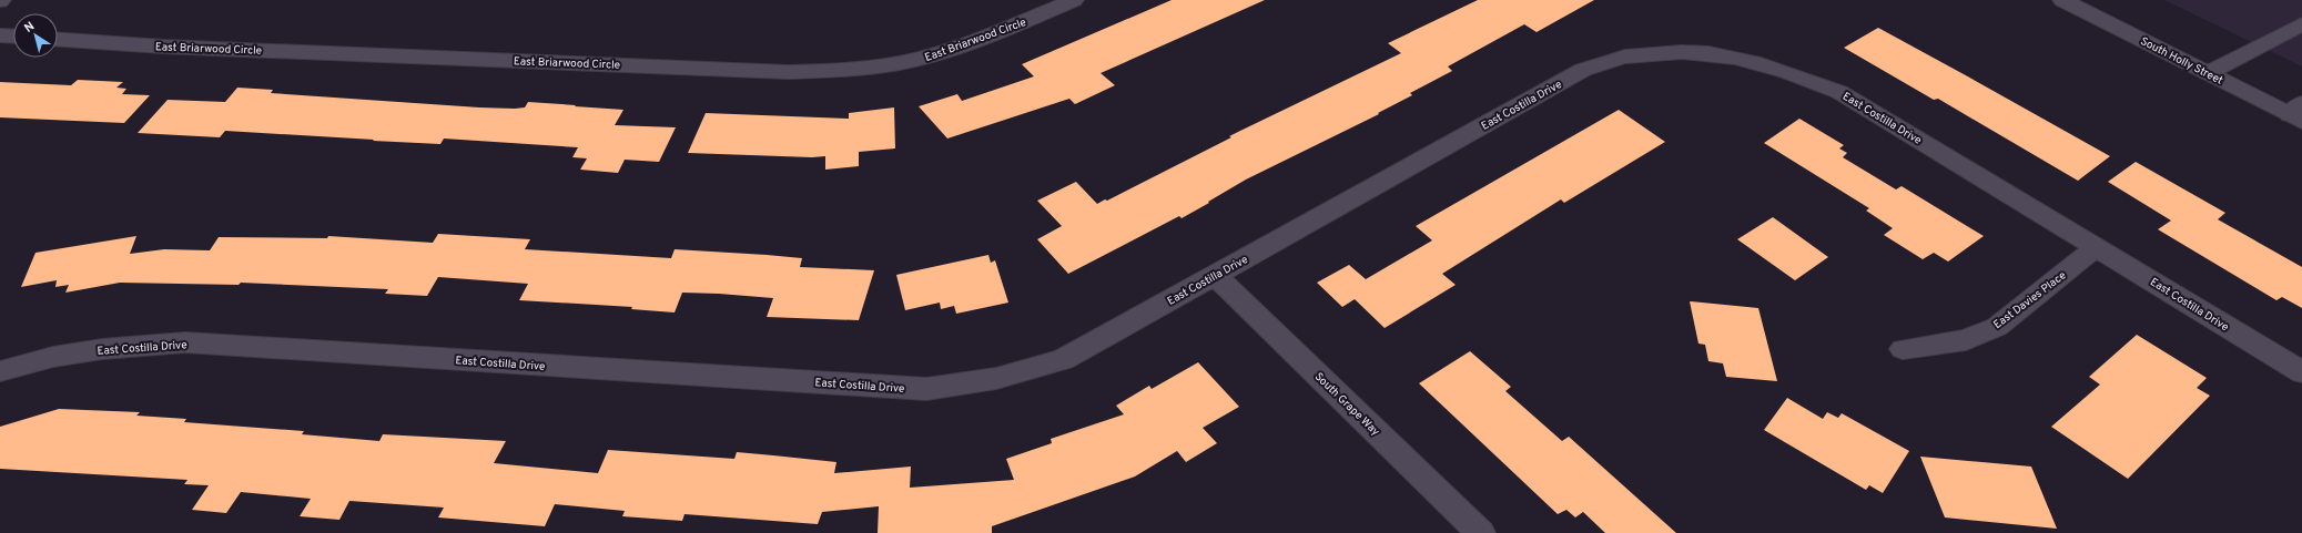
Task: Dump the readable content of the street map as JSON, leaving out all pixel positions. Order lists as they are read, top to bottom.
{
  "streets": {
    "street": [
      "East Briarwood Circle",
      "South Holly Street",
      "East Costilla Drive",
      "East Davies Place",
      "South Grape Way"
    ]
  },
  "crossings": [
    ["East Costilla Drive", "East Davies Place"],
    ["East Costilla Drive", "South Grape Way"]
  ],
  "north": "top left"
}
